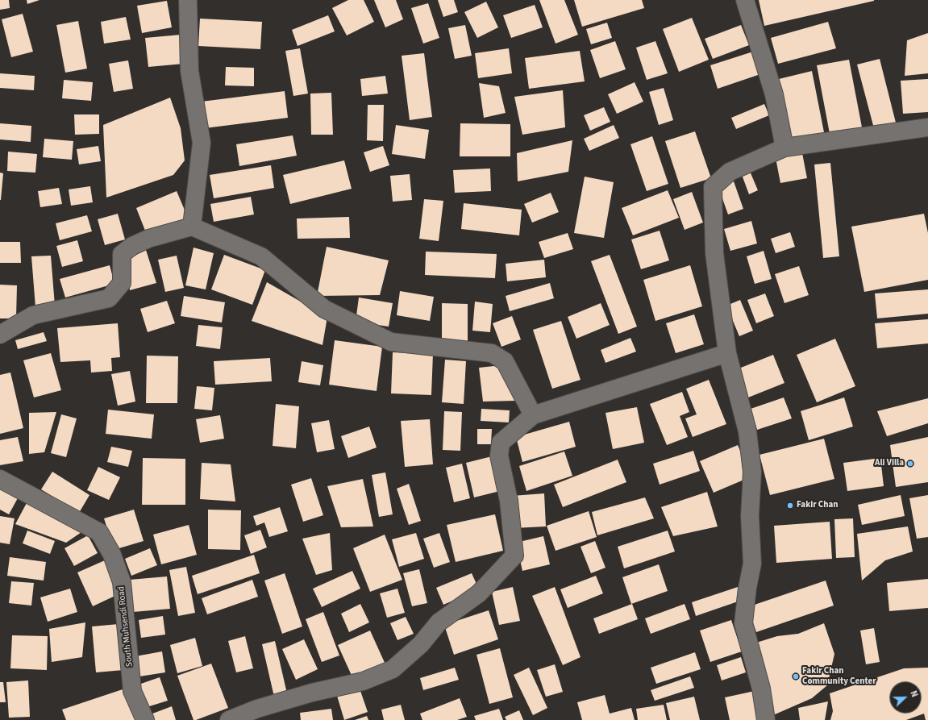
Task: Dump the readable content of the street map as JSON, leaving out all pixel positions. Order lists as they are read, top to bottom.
{
  "streets": {
    "street": ["South Muhsendi Road"]
  },
  "places": ["Ali Villa", "Fakir Chan", "Fakir Chan Community Center"],
  "north": "right"
}
